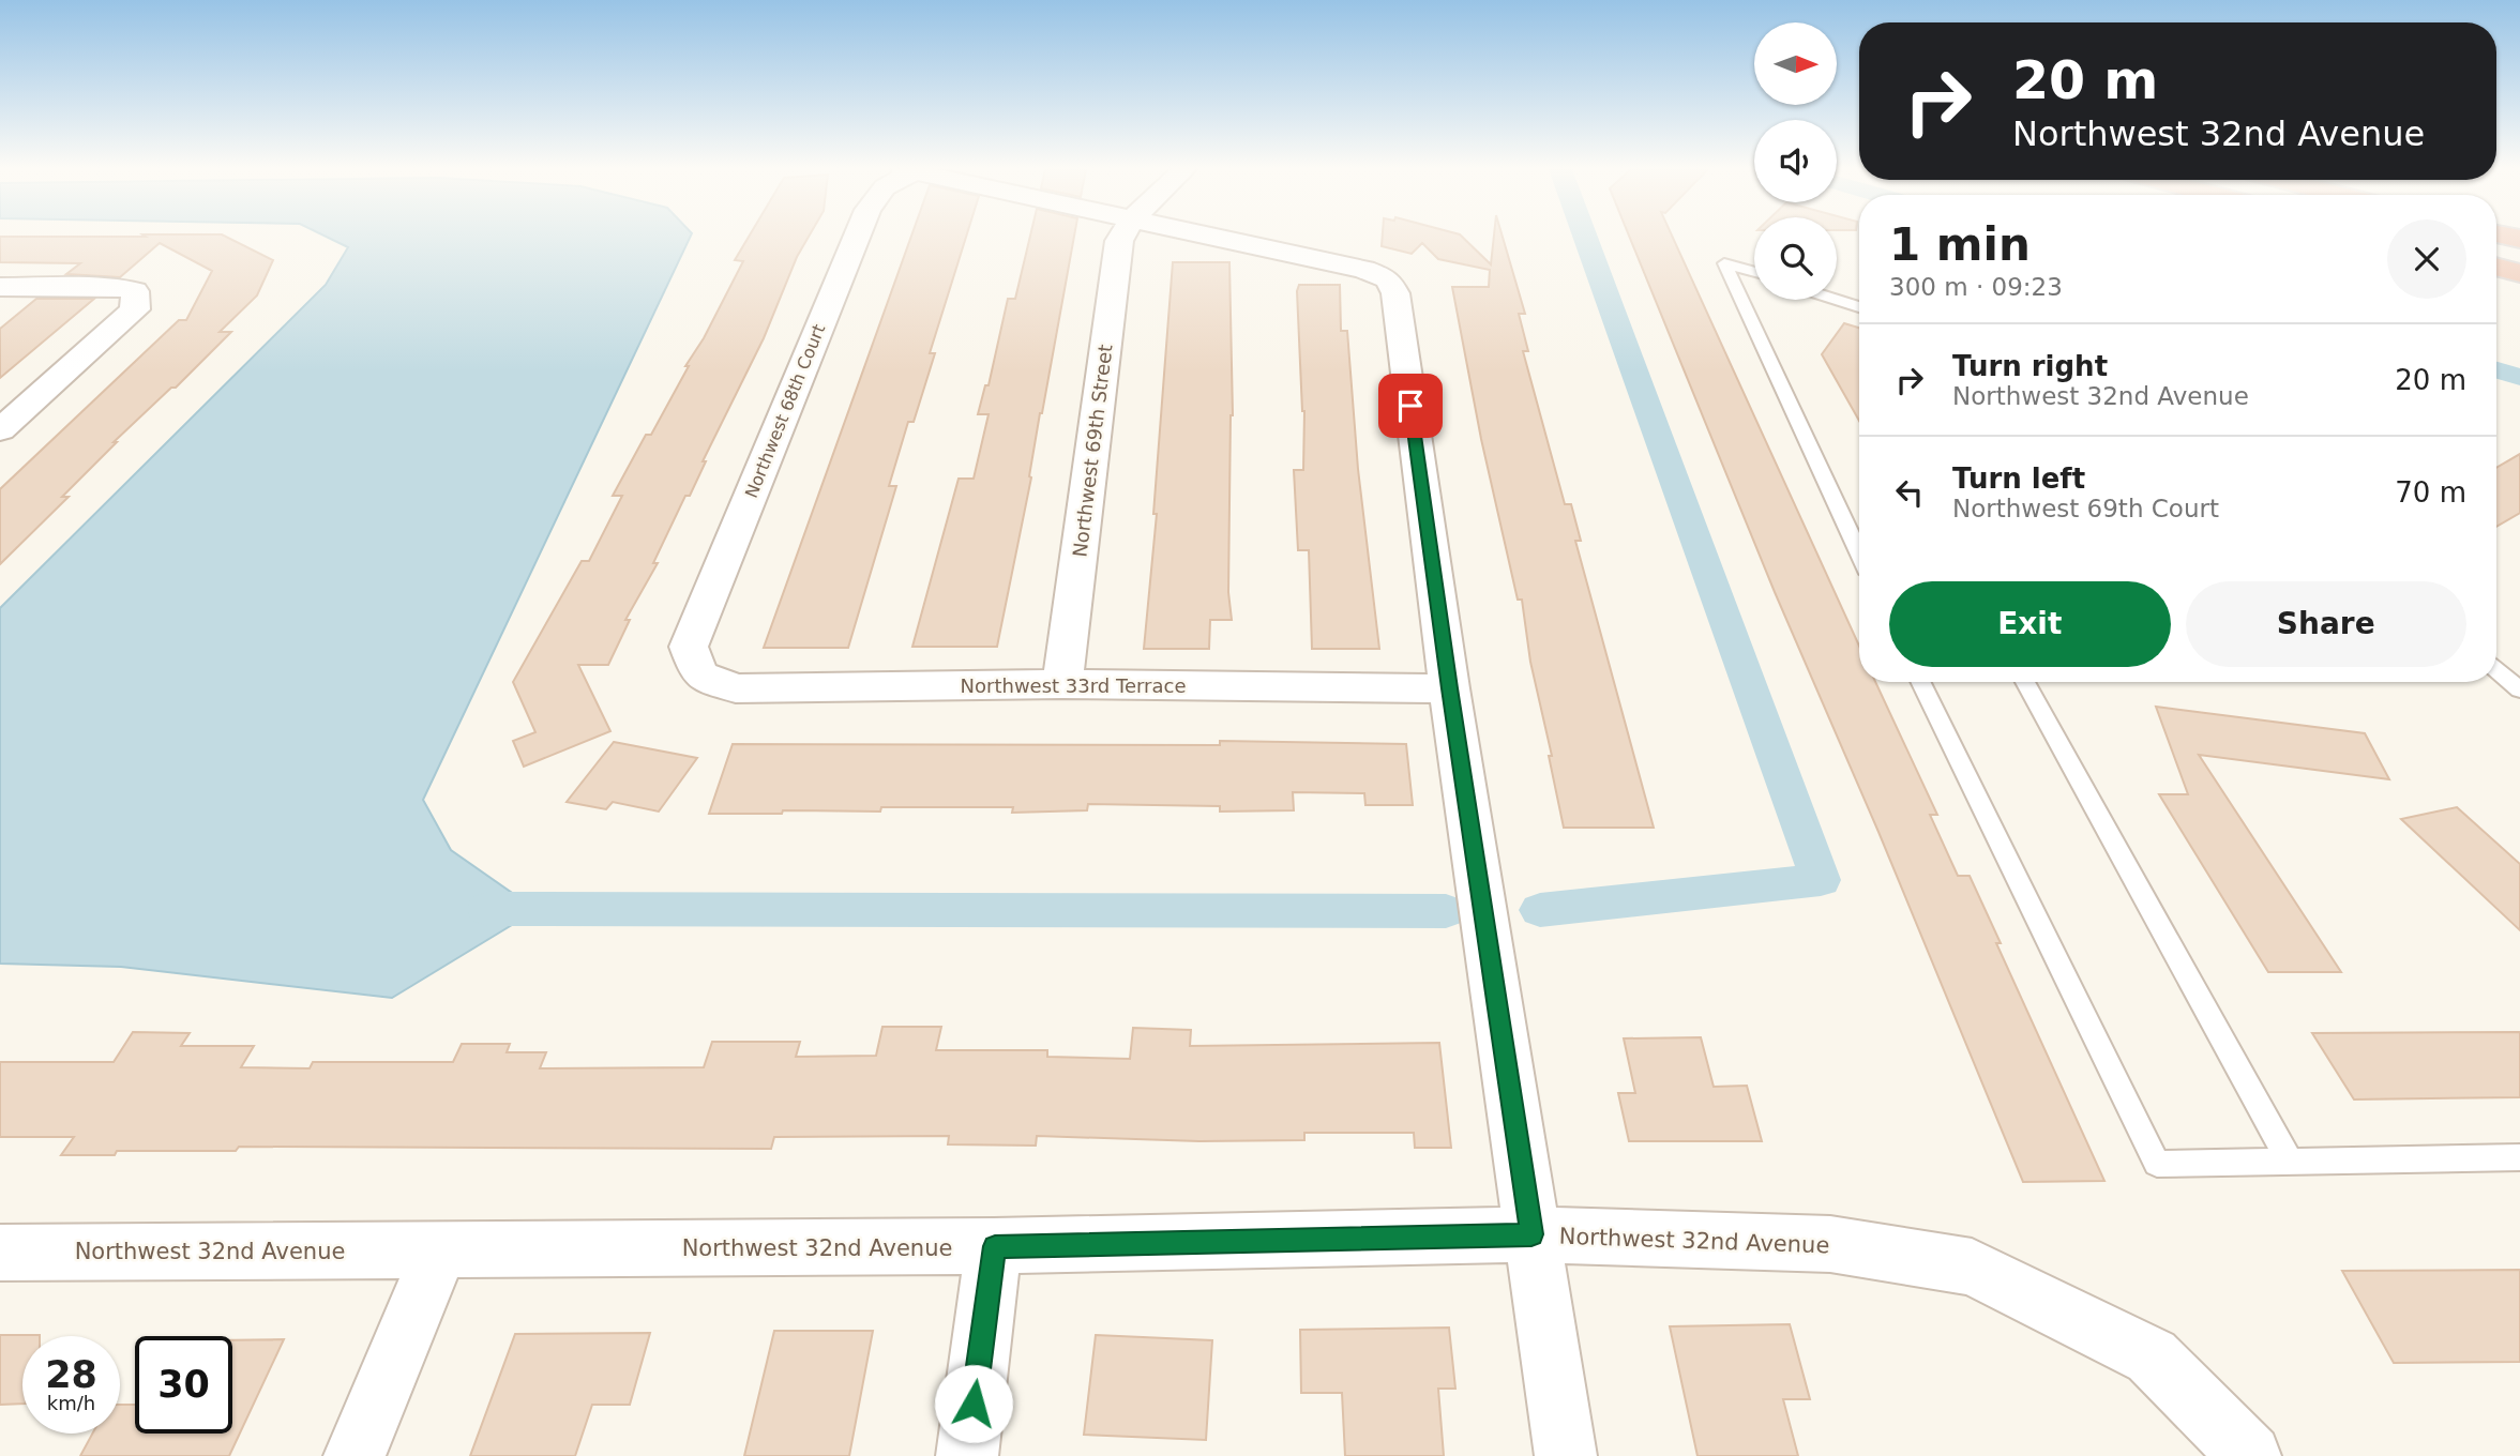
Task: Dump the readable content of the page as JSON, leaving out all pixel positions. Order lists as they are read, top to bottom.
{
  "streets": {
    "street": [
      "Northwest 68th Court",
      "Northwest 69th Street",
      "Northwest 33rd Terrace",
      "Northwest 32nd Avenue"
    ]
  },
  "crossings": [
    ["Northwest 68th Court", "Northwest 33rd Terrace"],
    ["Northwest 69th Street", "Northwest 33rd Terrace"]
  ],
  "north": "right",
  "page": {
    "turn": ["20 m", "Northwest 32nd Avenue"],
    "heading": ["1 min", "300 m · 09:23"],
    "list": [
      {
        "name": "Turn right",
        "note": "Northwest 32nd Avenue",
        "value": "20 m"
      },
      {
        "name": "Turn left",
        "note": "Northwest 69th Court",
        "value": "70 m"
      }
    ],
    "buttons": ["Exit", "Share"],
    "speed": "28 km/h",
    "limit": "30"
  }
}
